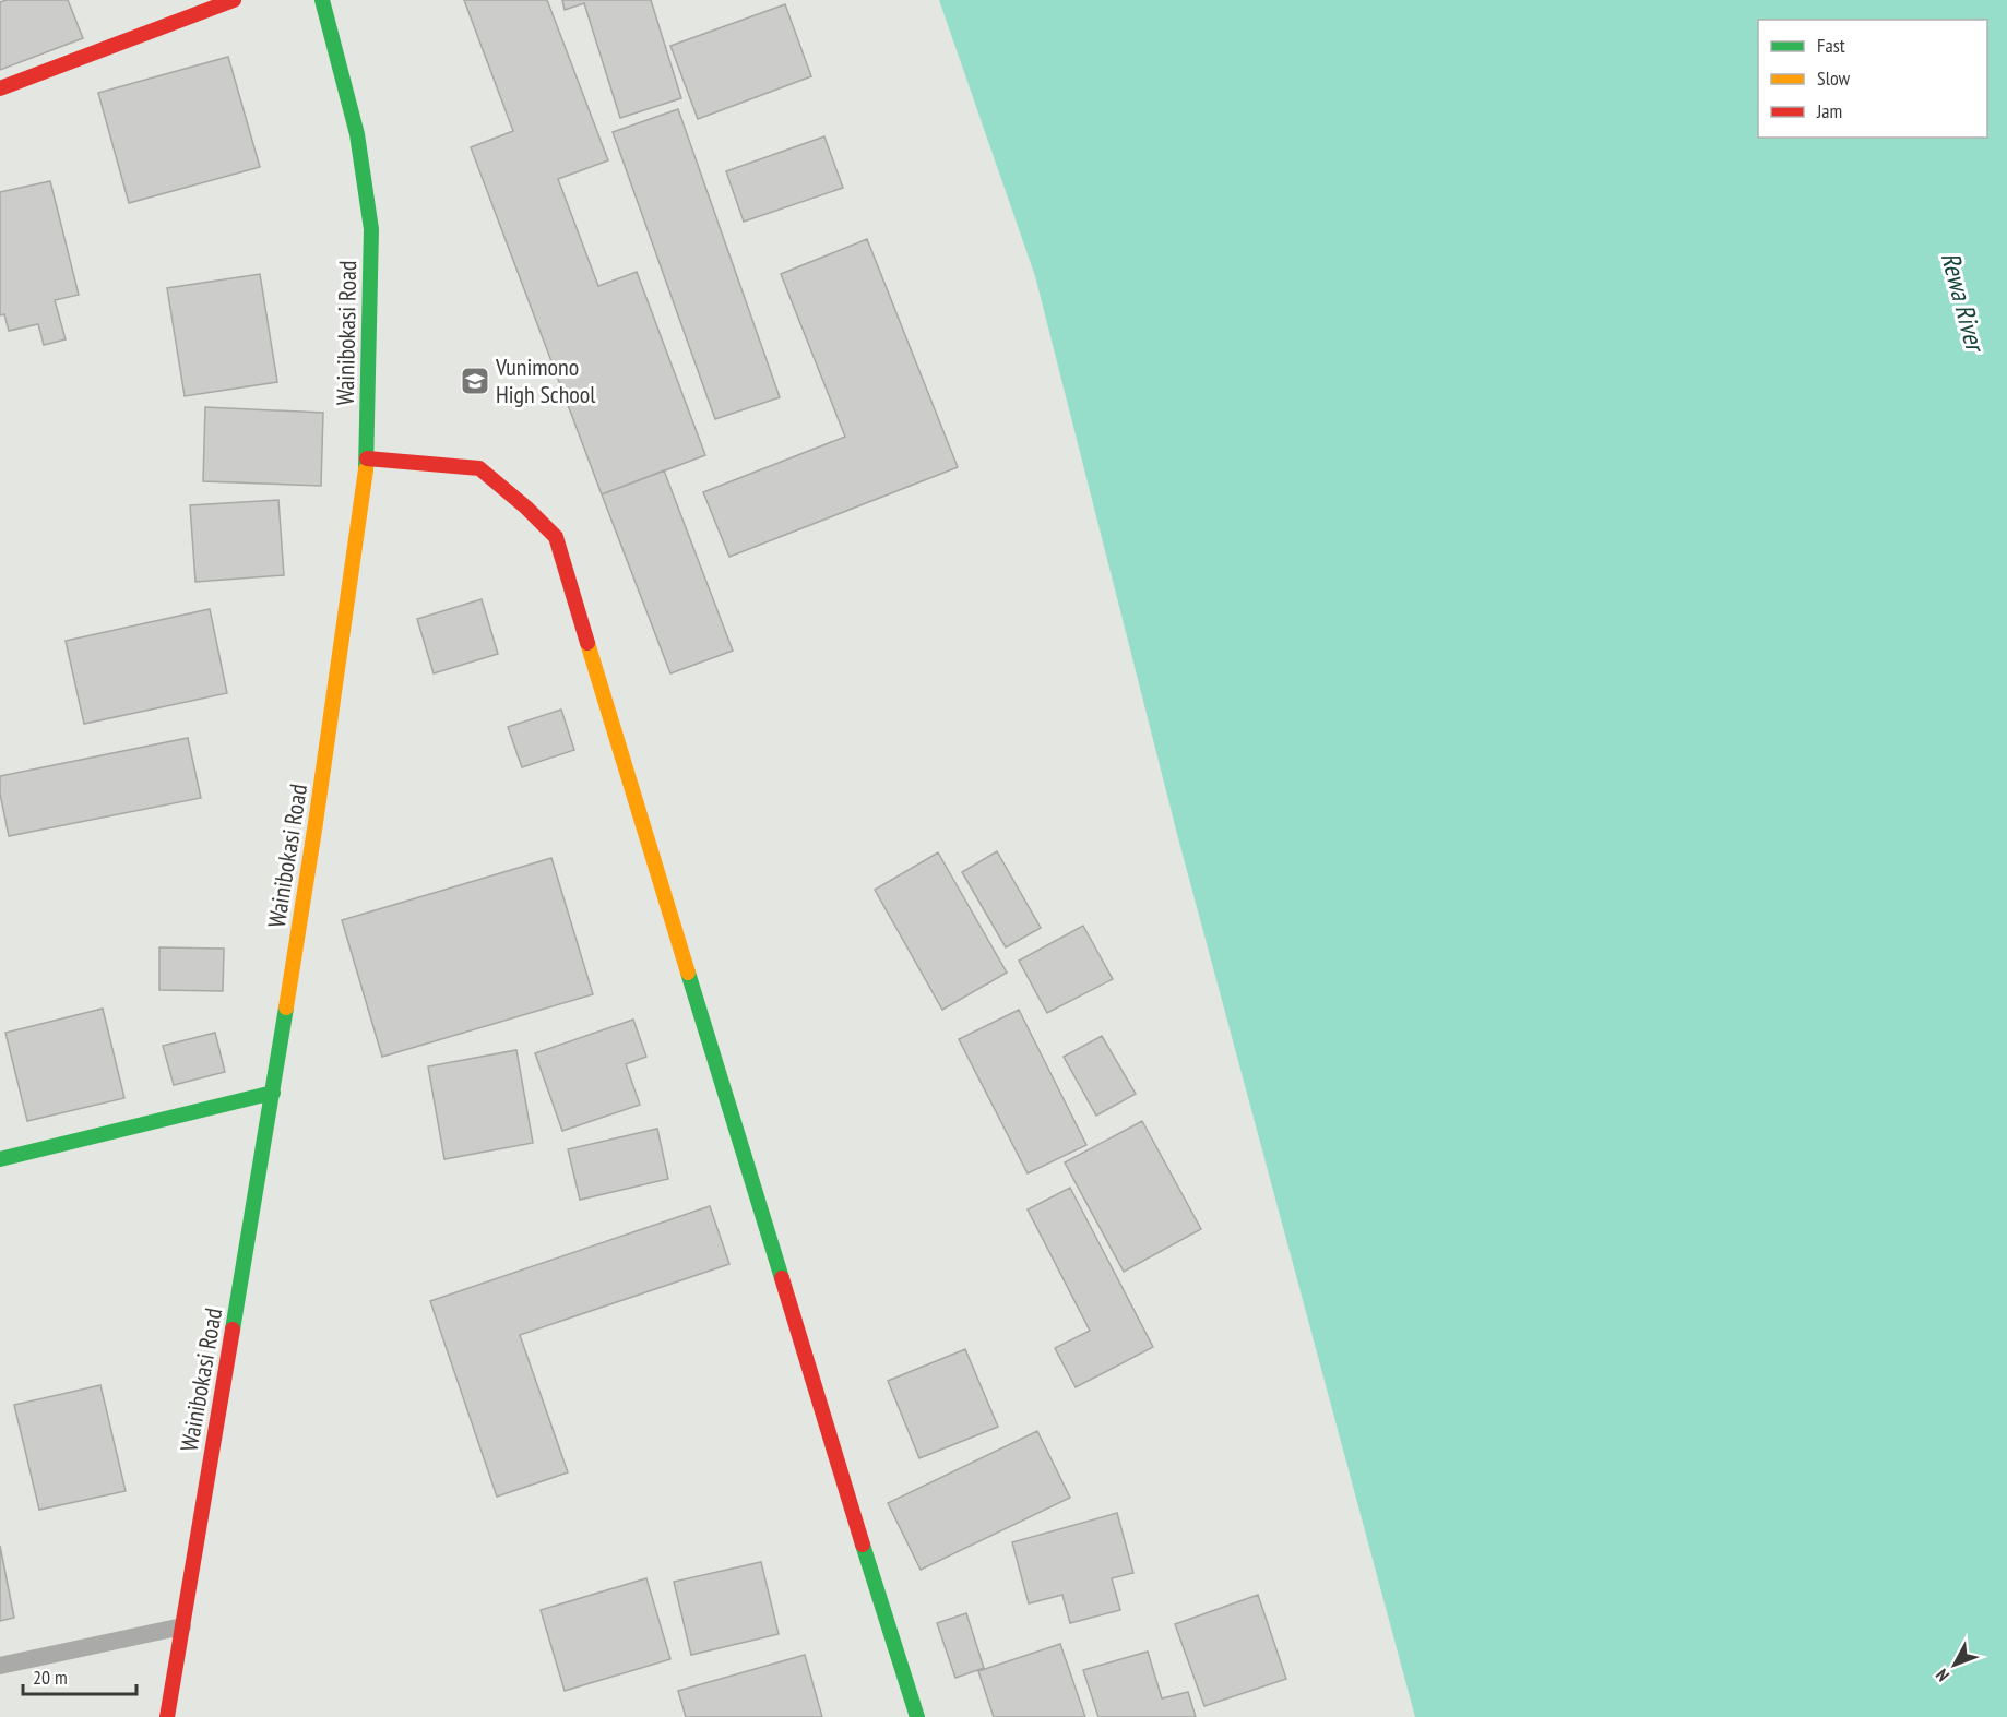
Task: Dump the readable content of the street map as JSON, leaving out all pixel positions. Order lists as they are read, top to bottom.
{
  "streets": {
    "street": ["Wainibokasi Road"]
  },
  "water": ["Rewa River"],
  "places": {
    "school or university": ["Vunimono High School"]
  },
  "legend": ["Fast", "Slow", "Jam"],
  "scale_bar": "20 m",
  "north": "bottom left"
}
